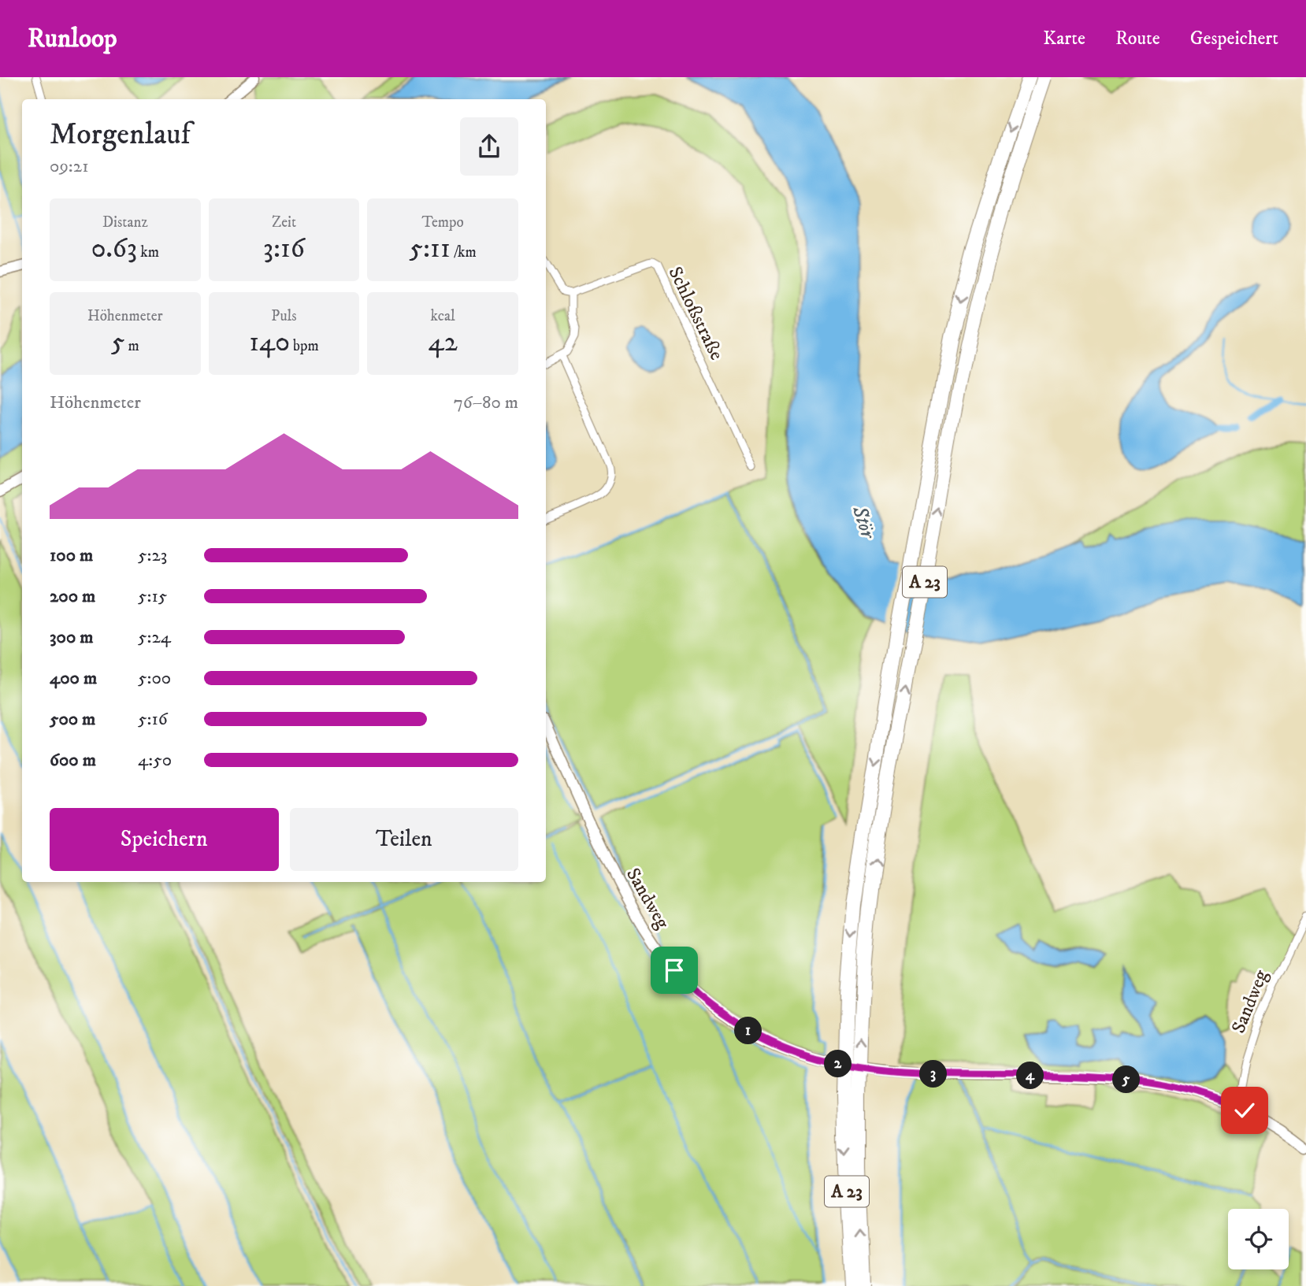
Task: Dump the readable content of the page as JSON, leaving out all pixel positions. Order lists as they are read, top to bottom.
{
  "streets": {
    "highway": ["A 23"],
    "street": ["Schloßstraße", "Sandweg"]
  },
  "water": ["Stör"],
  "page": {
    "header": "Runloop",
    "nav": ["Karte", "Route", "Gespeichert"],
    "heading": ["Morgenlauf", "09:21"],
    "stats": [
      ["Distanz", "0.63 km"],
      ["Zeit", "3:16"],
      ["Tempo", "5:11 /km"],
      ["Höhenmeter", "5 m"],
      ["Puls", "140 bpm"],
      ["kcal", "42"]
    ],
    "chart": ["Höhenmeter", "76–80 m"],
    "list": [
      {
        "name": "100 m",
        "note": "5:23"
      },
      {
        "name": "200 m",
        "note": "5:15"
      },
      {
        "name": "300 m",
        "note": "5:24"
      },
      {
        "name": "400 m",
        "note": "5:00"
      },
      {
        "name": "500 m",
        "note": "5:16"
      },
      {
        "name": "600 m",
        "note": "4:50"
      }
    ],
    "buttons": ["Speichern", "Teilen"],
    "pins": [
      "1",
      "2",
      "3",
      "4",
      "5"
    ]
  }
}
